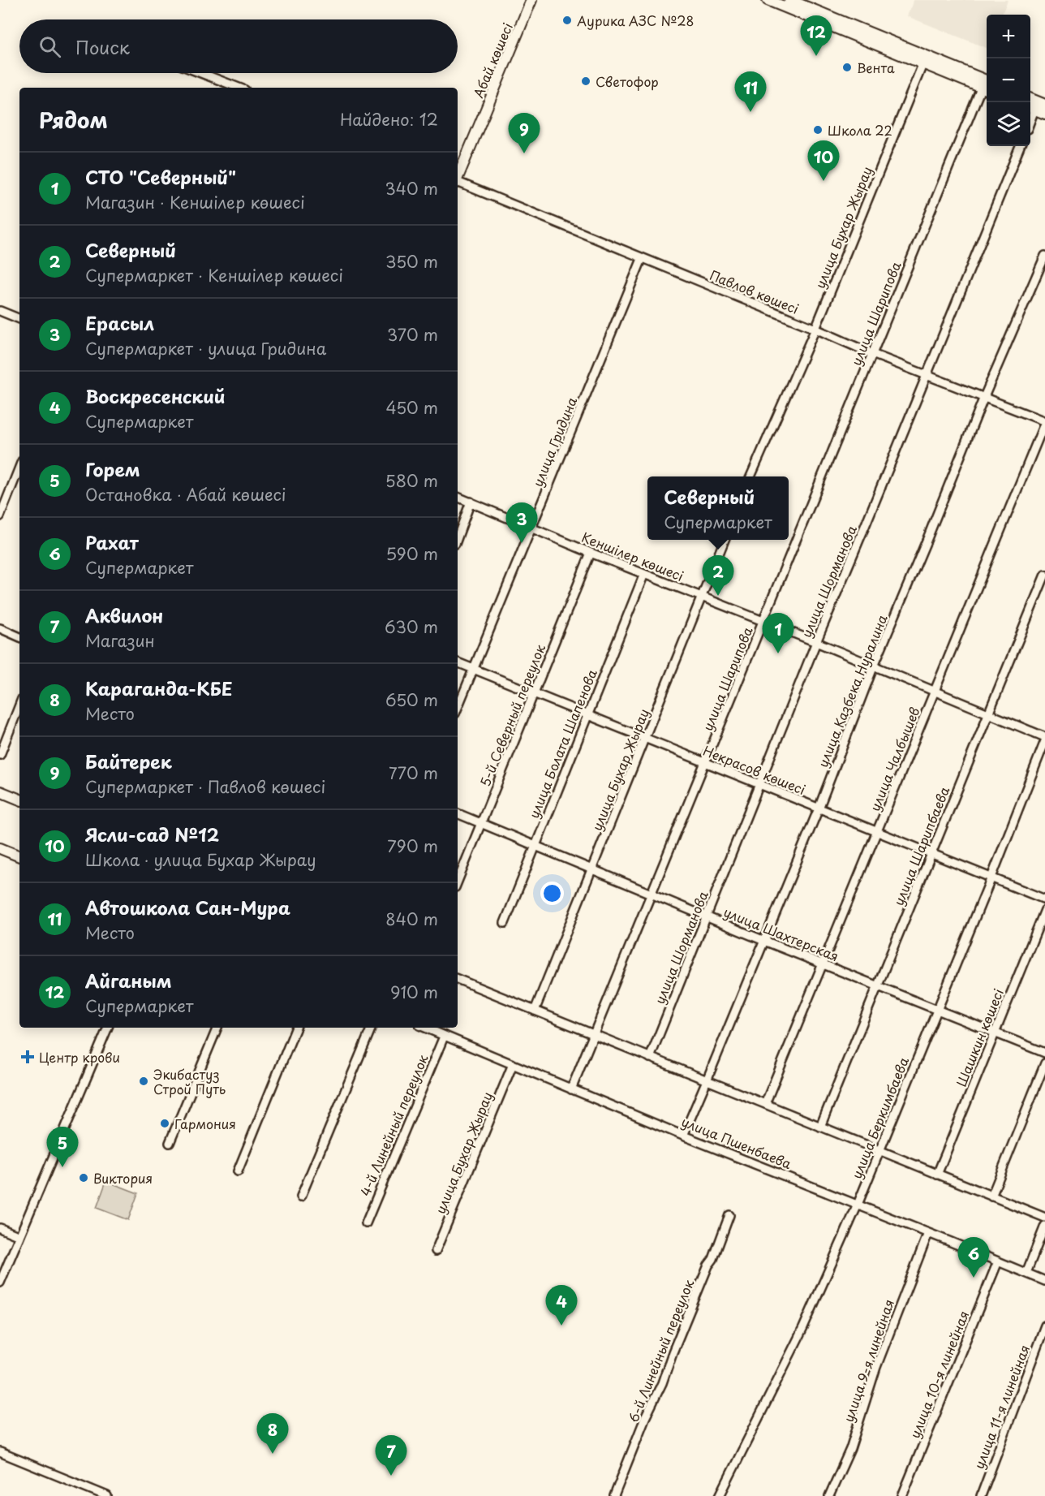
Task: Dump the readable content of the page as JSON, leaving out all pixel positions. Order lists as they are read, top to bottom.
{
  "streets": {
    "main road": ["Абай көшесі"],
    "street": [
      "улица Бухар Жырау",
      "Павлов көшесі",
      "улица Шарипова",
      "улица Гридина",
      "Кеншілер көшесі",
      "улица Шорманова",
      "улица Казбека Нуралина",
      "5-й Северный переулок",
      "улица Болата Шапенова",
      "улица Чалбышев",
      "Некрасов көшесі",
      "улица Шарипбаева",
      "улица Шахтерская",
      "Шашкин көшесі",
      "улица Беркимбаева",
      "4-й Линейный переулок",
      "улица Пшенбаева",
      "6-й Линейный переулок",
      "улица 9-я линейная",
      "улица 10-я линейная",
      "улица 11-я линейная"
    ]
  },
  "crossings": [
    ["улица Бухар Жырау", "Павлов көшесі"],
    ["улица Бухар Жырау", "Кеншілер көшесі"],
    ["улица Бухар Жырау", "Некрасов көшесі"],
    ["улица Бухар Жырау", "улица Шахтерская"],
    ["улица Бухар Жырау", "улица Пшенбаева"],
    ["Павлов көшесі", "улица Шарипова"],
    ["Павлов көшесі", "улица Гридина"],
    ["Павлов көшесі", "улица Шорманова"],
    ["Павлов көшесі", "улица Казбека Нуралина"],
    ["Павлов көшесі", "улица Чалбышев"],
    ["улица Шарипова", "Кеншілер көшесі"],
    ["улица Шарипова", "Некрасов көшесі"],
    ["улица Шарипова", "улица Шахтерская"],
    ["улица Шарипова", "улица Пшенбаева"],
    ["улица Гридина", "Кеншілер көшесі"],
    ["улица Гридина", "Некрасов көшесі"],
    ["Кеншілер көшесі", "улица Шорманова"],
    ["Кеншілер көшесі", "улица Казбека Нуралина"],
    ["Кеншілер көшесі", "5-й Северный переулок"],
    ["Кеншілер көшесі", "улица Болата Шапенова"],
    ["Кеншілер көшесі", "улица Чалбышев"],
    ["Кеншілер көшесі", "улица Шарипбаева"],
    ["Кеншілер көшесі", "улица Беркимбаева"],
    ["улица Шорманова", "Некрасов көшесі"],
    ["улица Шорманова", "улица Шахтерская"],
    ["улица Казбека Нуралина", "Некрасов көшесі"],
    ["улица Казбека Нуралина", "улица Шахтерская"],
    ["улица Казбека Нуралина", "улица Пшенбаева"],
    ["5-й Северный переулок", "Некрасов көшесі"],
    ["5-й Северный переулок", "улица Шахтерская"],
    ["улица Болата Шапенова", "Некрасов көшесі"],
    ["улица Болата Шапенова", "улица Шахтерская"],
    ["улица Чалбышев", "Некрасов көшесі"],
    ["улица Чалбышев", "улица Шахтерская"],
    ["Некрасов көшесі", "улица Шарипбаева"],
    ["Некрасов көшесі", "улица Беркимбаева"],
    ["улица Шарипбаева", "улица Шахтерская"],
    ["улица Шахтерская", "Шашкин көшесі"],
    ["улица Шахтерская", "улица Беркимбаева"],
    ["улица Беркимбаева", "улица Пшенбаева"],
    ["4-й Линейный переулок", "улица Пшенбаева"],
    ["улица Пшенбаева", "улица 9-я линейная"],
    ["улица Пшенбаева", "улица 10-я линейная"]
  ],
  "places": {
    "other": [
      "Аурика АЗС №28",
      "Вента",
      "Светофор",
      "Школа 22",
      "Экибастуз Строй Путь",
      "Гармония",
      "Виктория"
    ],
    "health": ["Центр крови"]
  },
  "page": {
    "map_buttons": ["+", "−"],
    "pins": [
      "12",
      "11",
      "9",
      "10",
      "3",
      "2",
      "1",
      "5",
      "6",
      "4",
      "8",
      "7"
    ],
    "search": "Поиск",
    "heading": ["Рядом", "Найдено: 12"],
    "list": [
      {
        "mark": "1",
        "name": "СТО \"Северный\"",
        "note": "Магазин · Кеншілер көшесі",
        "value": "340 m"
      },
      {
        "mark": "2",
        "name": "Северный",
        "note": "Супермаркет · Кеншілер көшесі",
        "value": "350 m"
      },
      {
        "mark": "3",
        "name": "Ерасыл",
        "note": "Супермаркет · улица Гридина",
        "value": "370 m"
      },
      {
        "mark": "4",
        "name": "Воскресенский",
        "note": "Супермаркет",
        "value": "450 m"
      },
      {
        "mark": "5",
        "name": "Горем",
        "note": "Остановка · Абай көшесі",
        "value": "580 m"
      },
      {
        "mark": "6",
        "name": "Рахат",
        "note": "Супермаркет",
        "value": "590 m"
      },
      {
        "mark": "7",
        "name": "Аквилон",
        "note": "Магазин",
        "value": "630 m"
      },
      {
        "mark": "8",
        "name": "Караганда-КБЕ",
        "note": "Место",
        "value": "650 m"
      },
      {
        "mark": "9",
        "name": "Байтерек",
        "note": "Супермаркет · Павлов көшесі",
        "value": "770 m"
      },
      {
        "mark": "10",
        "name": "Ясли-сад №12",
        "note": "Школа · улица Бухар Жырау",
        "value": "790 m"
      },
      {
        "mark": "11",
        "name": "Автошкола Сан-Мура",
        "note": "Место",
        "value": "840 m"
      },
      {
        "mark": "12",
        "name": "Айганым",
        "note": "Супермаркет",
        "value": "910 m"
      }
    ],
    "popup": ["Северный", "Супермаркет"]
  }
}
